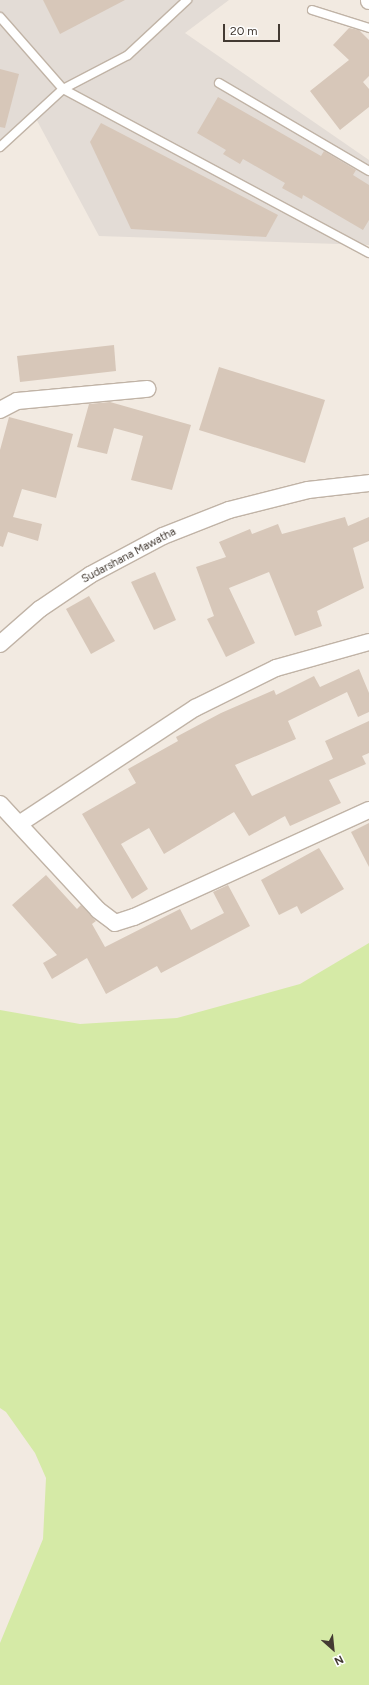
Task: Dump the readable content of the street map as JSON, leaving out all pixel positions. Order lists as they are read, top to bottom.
{
  "streets": {
    "street": ["Sudarshana Mawatha"]
  },
  "scale_bar": "20 m",
  "north": "bottom right"
}
